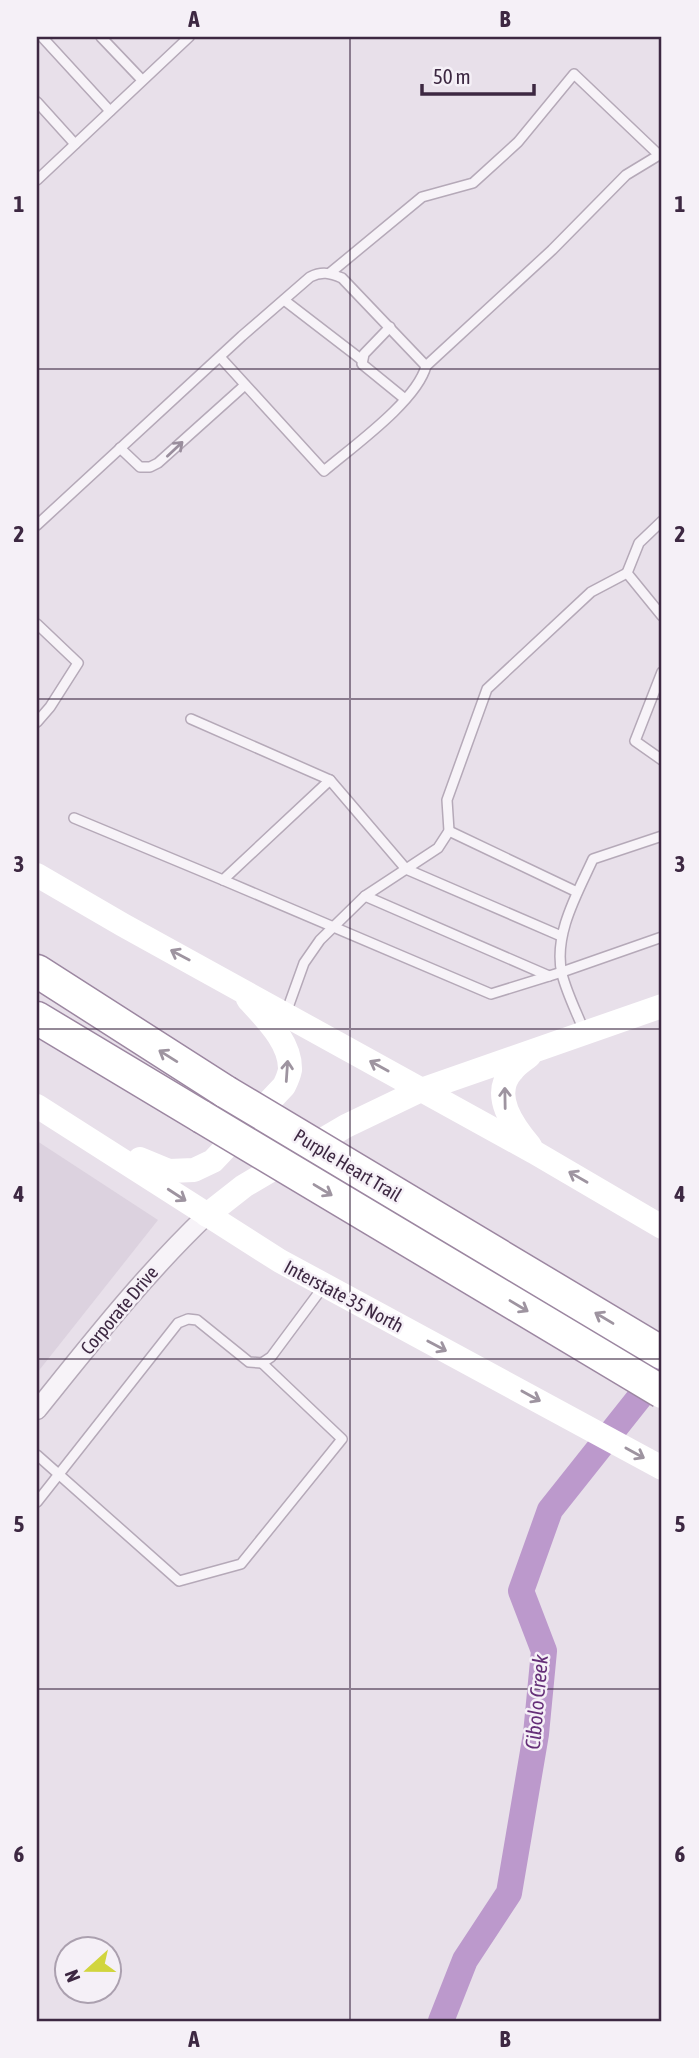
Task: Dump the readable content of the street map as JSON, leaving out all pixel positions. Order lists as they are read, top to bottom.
{
  "streets": {
    "highway": ["Purple Heart Trail"],
    "main road": ["Interstate 35 North"],
    "street": ["Corporate Drive"]
  },
  "crossings": [
    ["Interstate 35 North", "Corporate Drive"]
  ],
  "water": ["Cibolo Creek"],
  "scale_bar": "50 m",
  "north": "left",
  "grid": {
    "columns": ["A", "B"],
    "rows": [
      "1",
      "2",
      "3",
      "4",
      "5",
      "6"
    ]
  }
}
